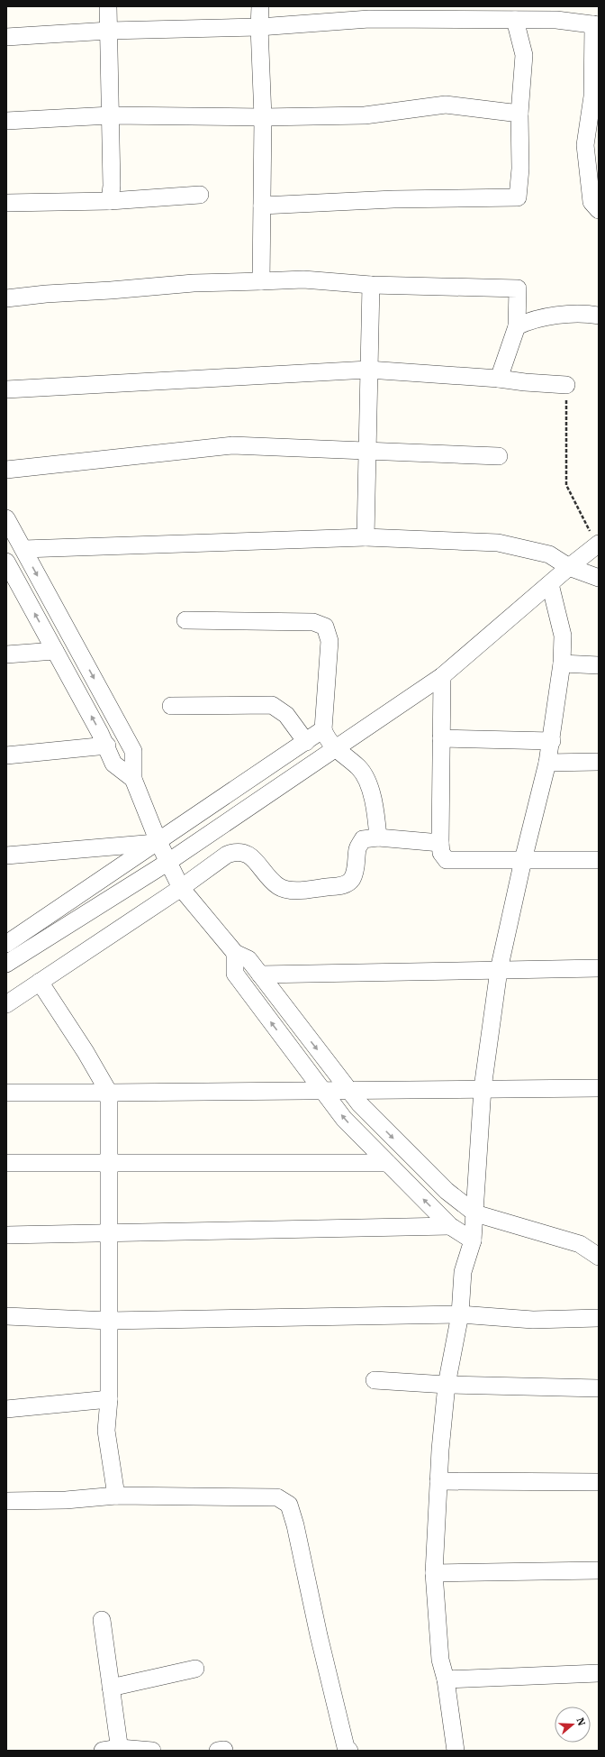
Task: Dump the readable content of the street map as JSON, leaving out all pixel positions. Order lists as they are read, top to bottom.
{
  "north": "right"
}
